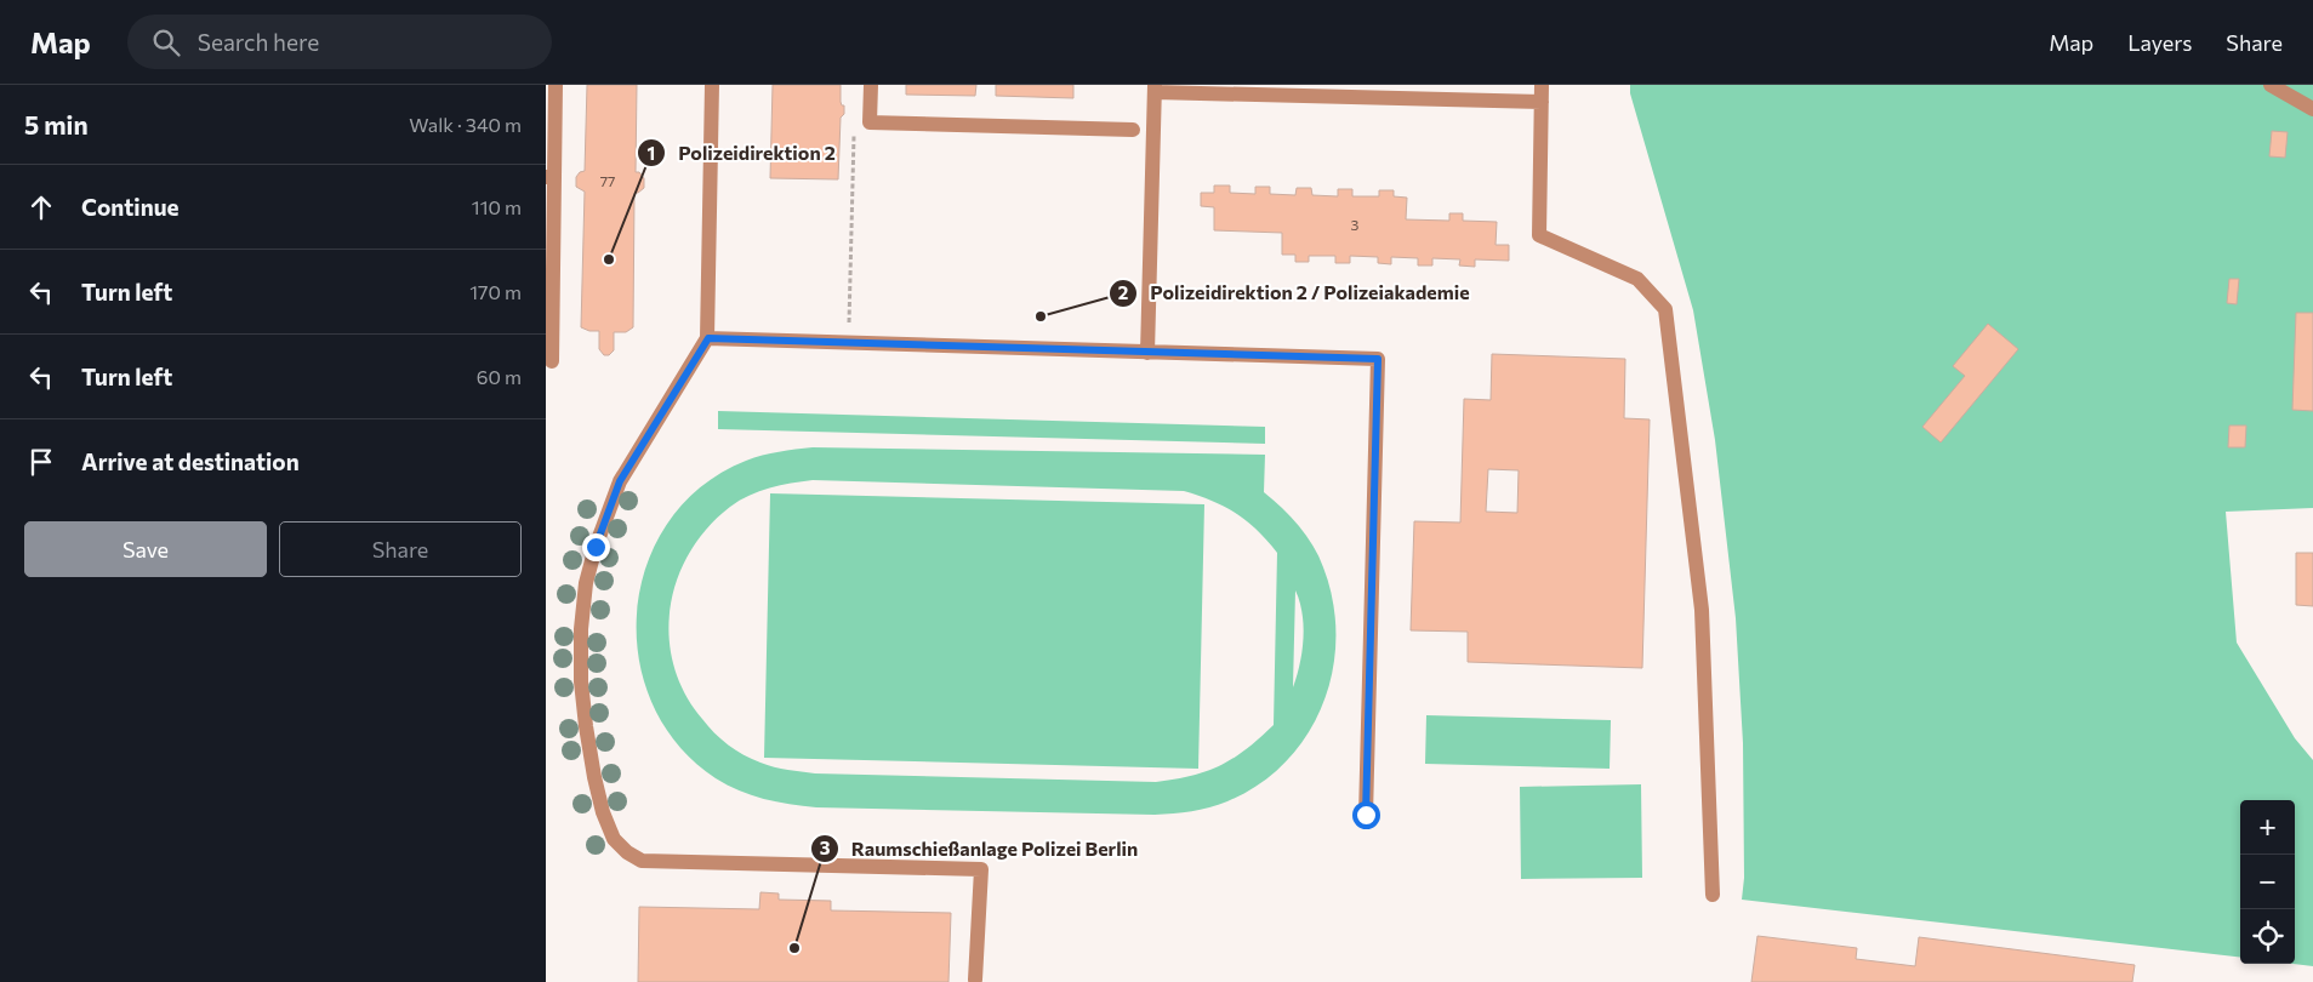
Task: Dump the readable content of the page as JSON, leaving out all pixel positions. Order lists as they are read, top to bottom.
{
  "places": ["Polizeidirektion 2", "Polizeidirektion 2 / Polizeiakademie", "Raumschießanlage Polizei Berlin"],
  "house_numbers": ["77", "3"],
  "page": {
    "header": "Map",
    "search": "Search here",
    "nav": ["Map", "Layers", "Share"],
    "heading": ["5 min", "Walk · 340 m"],
    "list": [
      ["Continue", "110 m"],
      ["Turn left", "170 m"],
      ["Turn left", "60 m"],
      "Arrive at destination"
    ],
    "buttons": ["Save", "Share"],
    "map_buttons": ["+", "−"]
  }
}
